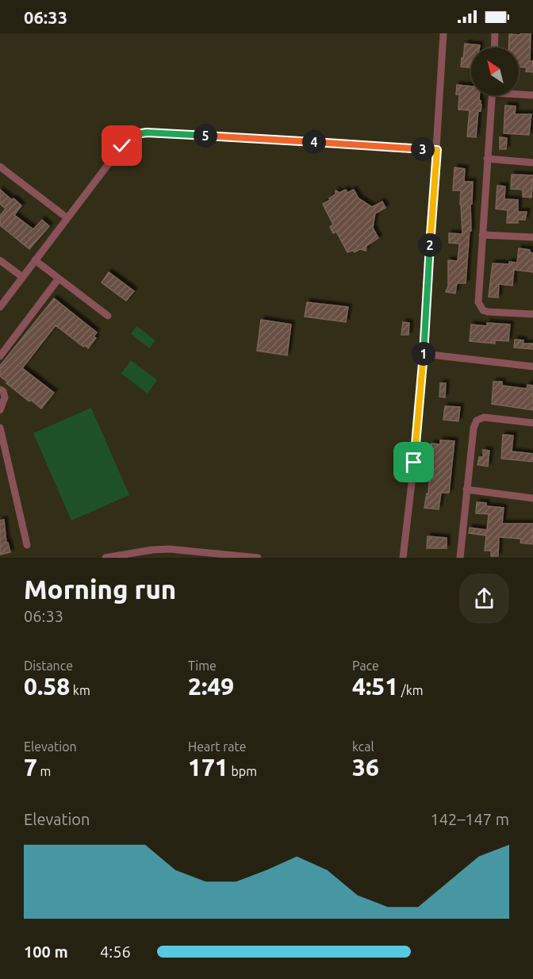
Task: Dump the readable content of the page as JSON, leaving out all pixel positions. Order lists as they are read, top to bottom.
{
  "north": "top left",
  "page": {
    "status": "06:33",
    "pins": [
      "5",
      "4",
      "3",
      "2",
      "1"
    ],
    "heading": ["Morning run", "06:33"],
    "stats": [
      ["Distance", "0.58 km"],
      ["Time", "2:49"],
      ["Pace", "4:51 /km"],
      ["Elevation", "7 m"],
      ["Heart rate", "171 bpm"],
      ["kcal", "36"]
    ],
    "chart": ["Elevation", "142–147 m"],
    "list": [
      {
        "name": "100 m",
        "note": "4:56"
      }
    ]
  }
}
